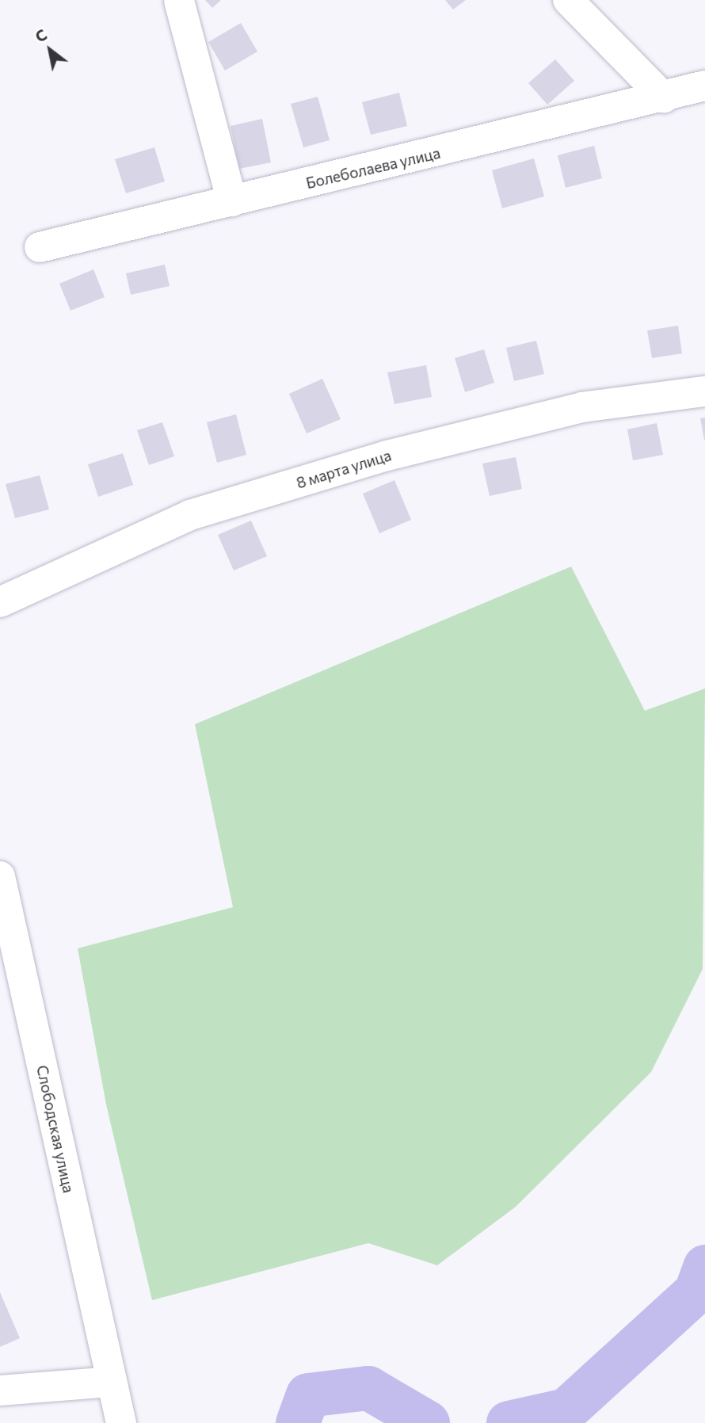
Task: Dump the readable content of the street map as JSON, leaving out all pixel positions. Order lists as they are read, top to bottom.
{
  "streets": {
    "street": ["Болеболаева улица", "8 марта улица", "Слободская улица"]
  },
  "north": "top left"
}
